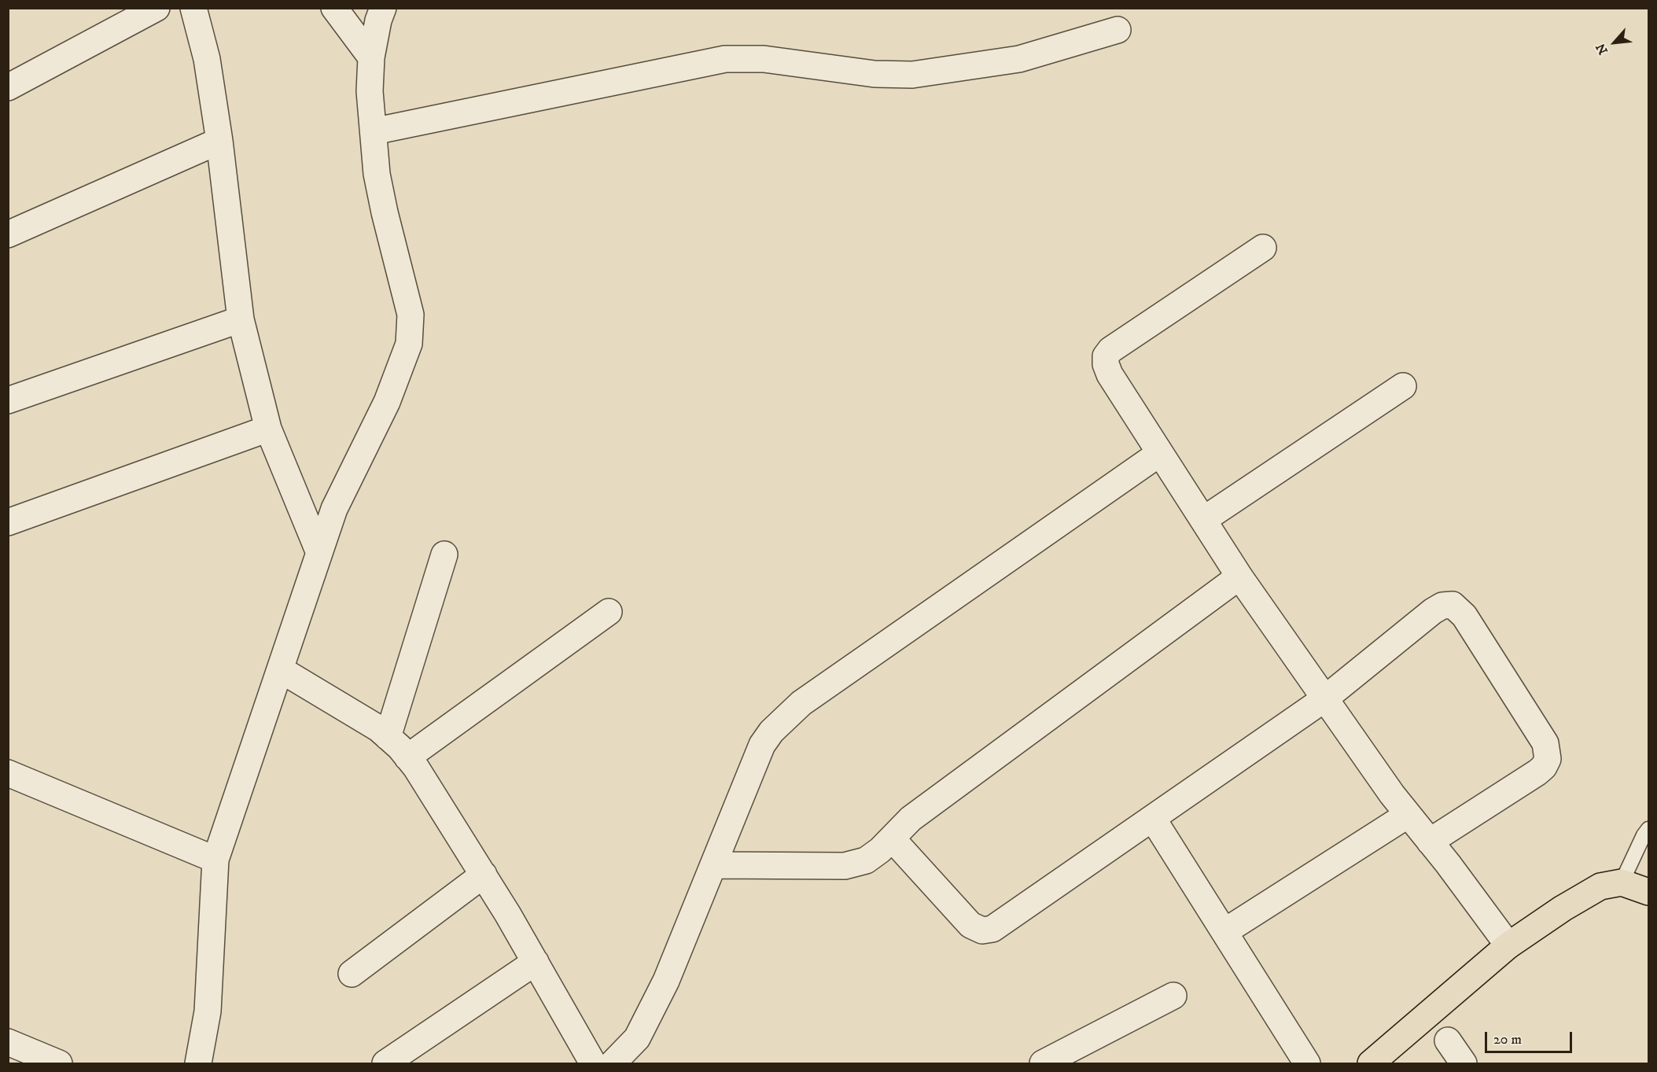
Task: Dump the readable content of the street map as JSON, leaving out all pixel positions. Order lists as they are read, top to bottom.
{
  "scale_bar": "20 m",
  "north": "bottom left"
}
